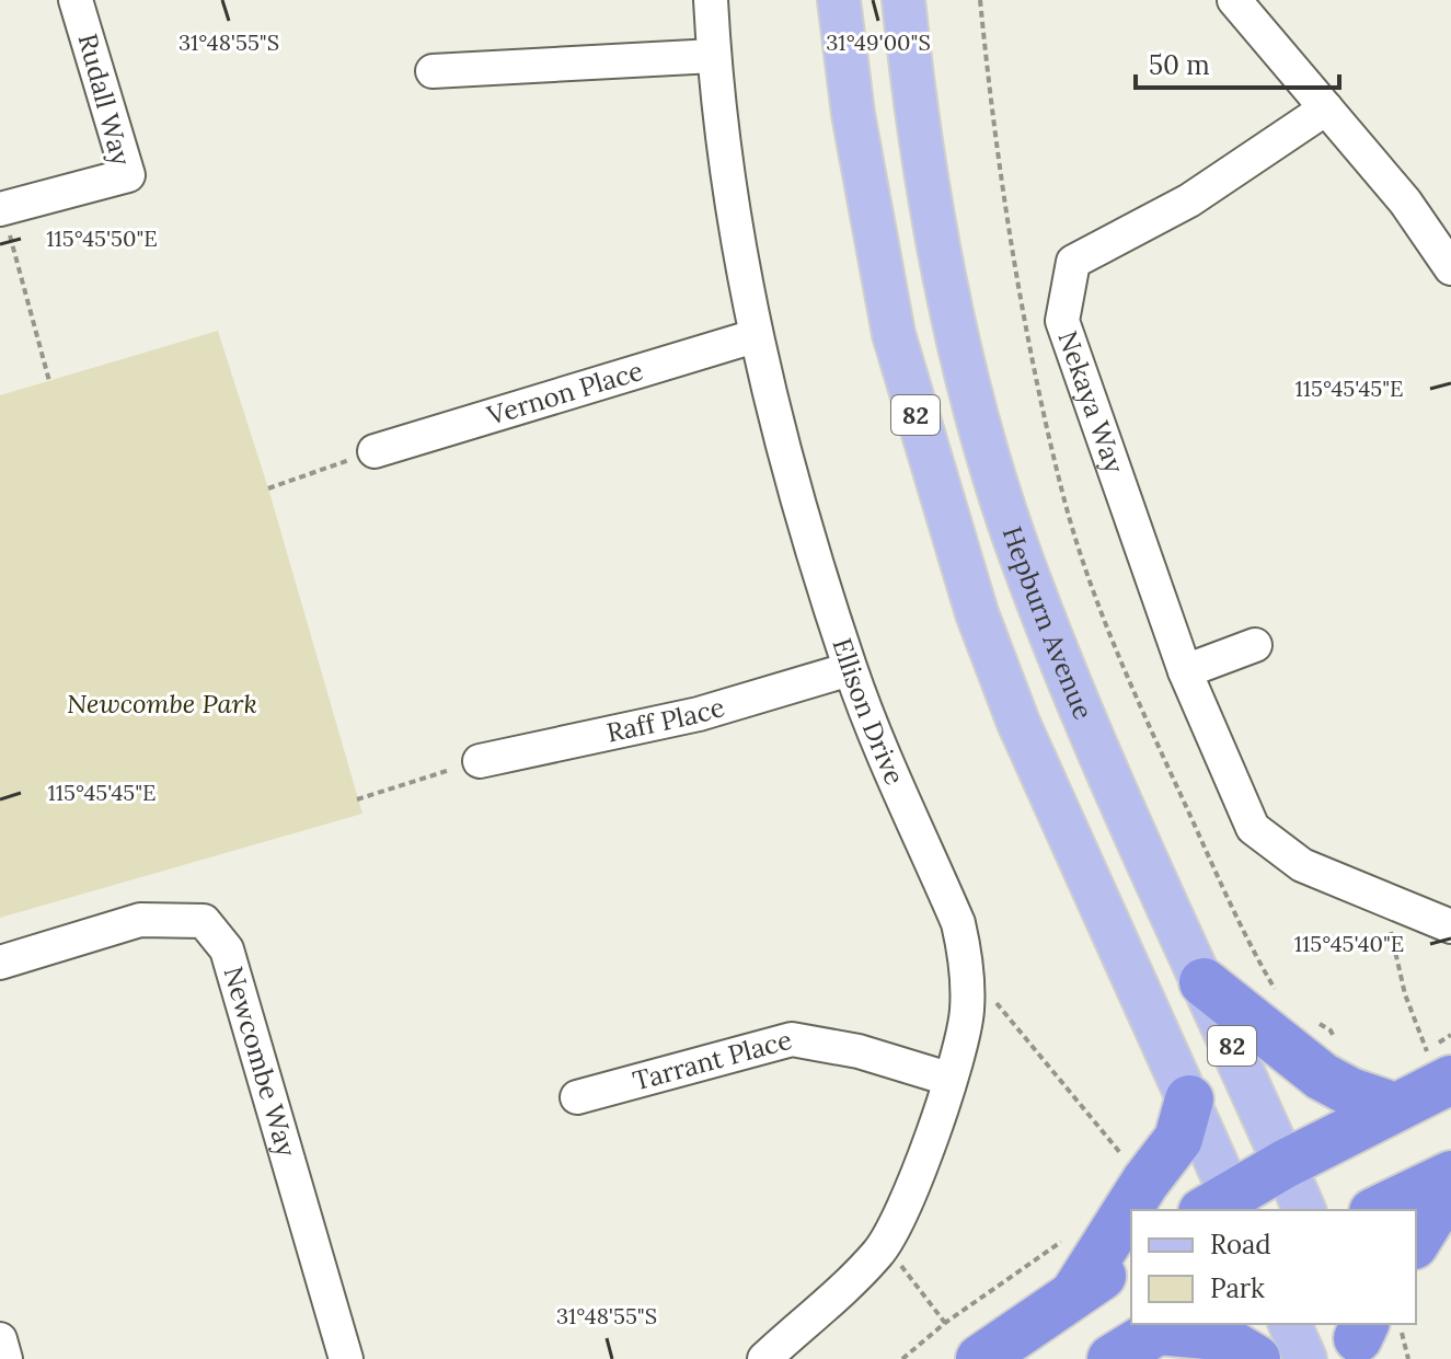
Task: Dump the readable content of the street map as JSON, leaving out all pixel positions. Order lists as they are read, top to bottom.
{
  "streets": {
    "main road": ["82", "Hepburn Avenue"],
    "street": [
      "Rudall Way",
      "Vernon Place",
      "Nekaya Way",
      "Ellison Drive",
      "Raff Place",
      "Newcombe Way",
      "Tarrant Place"
    ]
  },
  "crossings": [
    ["Vernon Place", "Ellison Drive"],
    ["Ellison Drive", "Raff Place"],
    ["Ellison Drive", "Tarrant Place"]
  ],
  "parks": ["Newcombe Park"],
  "legend": ["Road", "Park"],
  "scale_bar": "50 m",
  "coordinates": [
    "31°48'55\"S",
    "31°49'00\"S",
    "115°45'50\"E",
    "115°45'45\"E",
    "115°45'40\"E"
  ]
}
